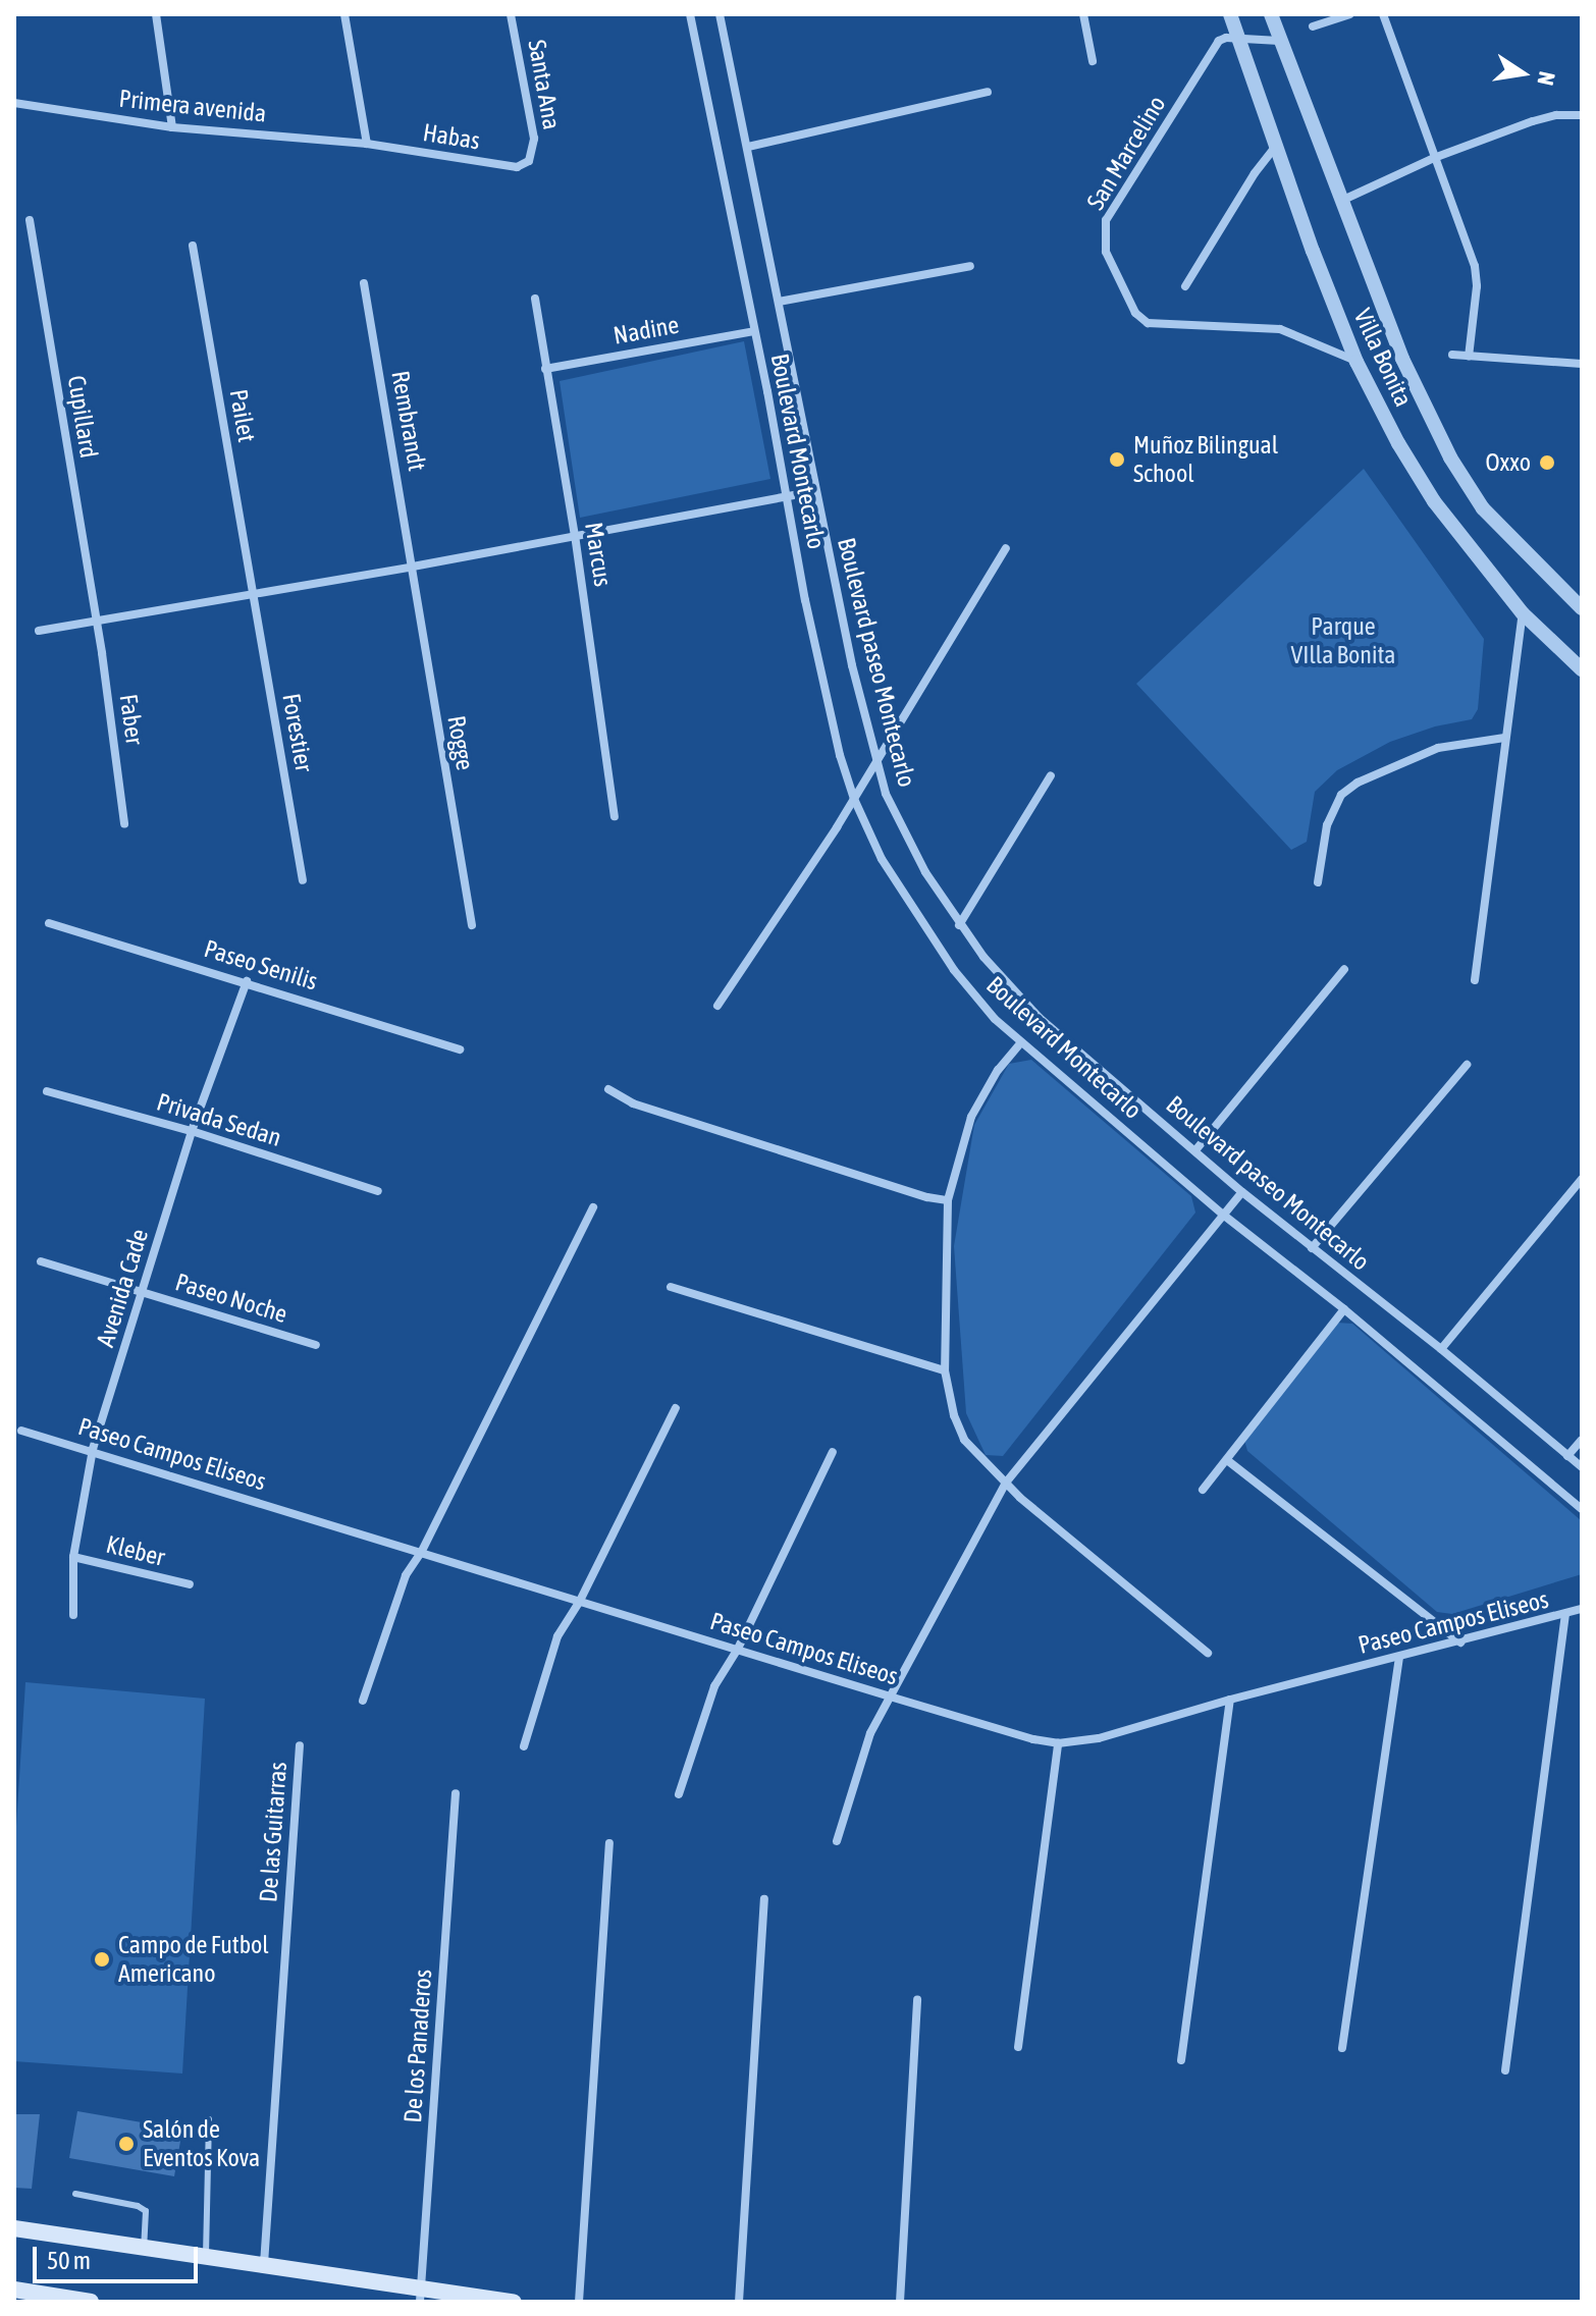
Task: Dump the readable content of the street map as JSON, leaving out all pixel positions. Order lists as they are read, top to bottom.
{
  "streets": {
    "street": [
      "Santa Ana",
      "Primera avenida",
      "Habas",
      "San Marcelino",
      "Nadine",
      "Villa Bonita",
      "Pailet",
      "Cupillard",
      "Rembrandt",
      "Boulevard Montecarlo",
      "Marcus",
      "Boulevard paseo Montecarlo",
      "Faber",
      "Forestier",
      "Rogge",
      "Paseo Senilis",
      "Privada Sedan",
      "Avenida Cade",
      "Paseo Noche",
      "Paseo Campos Eliseos",
      "Kleber",
      "De las Guitarras",
      "De los Panaderos"
    ]
  },
  "crossings": [
    ["Santa Ana", "Habas"],
    ["Primera avenida", "Habas"],
    ["San Marcelino", "Villa Bonita"],
    ["Nadine", "Boulevard Montecarlo"],
    ["Nadine", "Marcus"],
    ["Pailet", "Forestier"],
    ["Cupillard", "Faber"],
    ["Rembrandt", "Rogge"],
    ["Paseo Senilis", "Avenida Cade"],
    ["Privada Sedan", "Avenida Cade"],
    ["Avenida Cade", "Paseo Noche"],
    ["Avenida Cade", "Paseo Campos Eliseos"],
    ["Avenida Cade", "Kleber"]
  ],
  "parks": ["Parque VIlla Bonita"],
  "places": [
    "Muñoz Bilingual School",
    "Oxxo",
    "Campo de Futbol Americano",
    "Salón de Eventos Kova"
  ],
  "scale_bar": "50 m",
  "north": "right"
}
